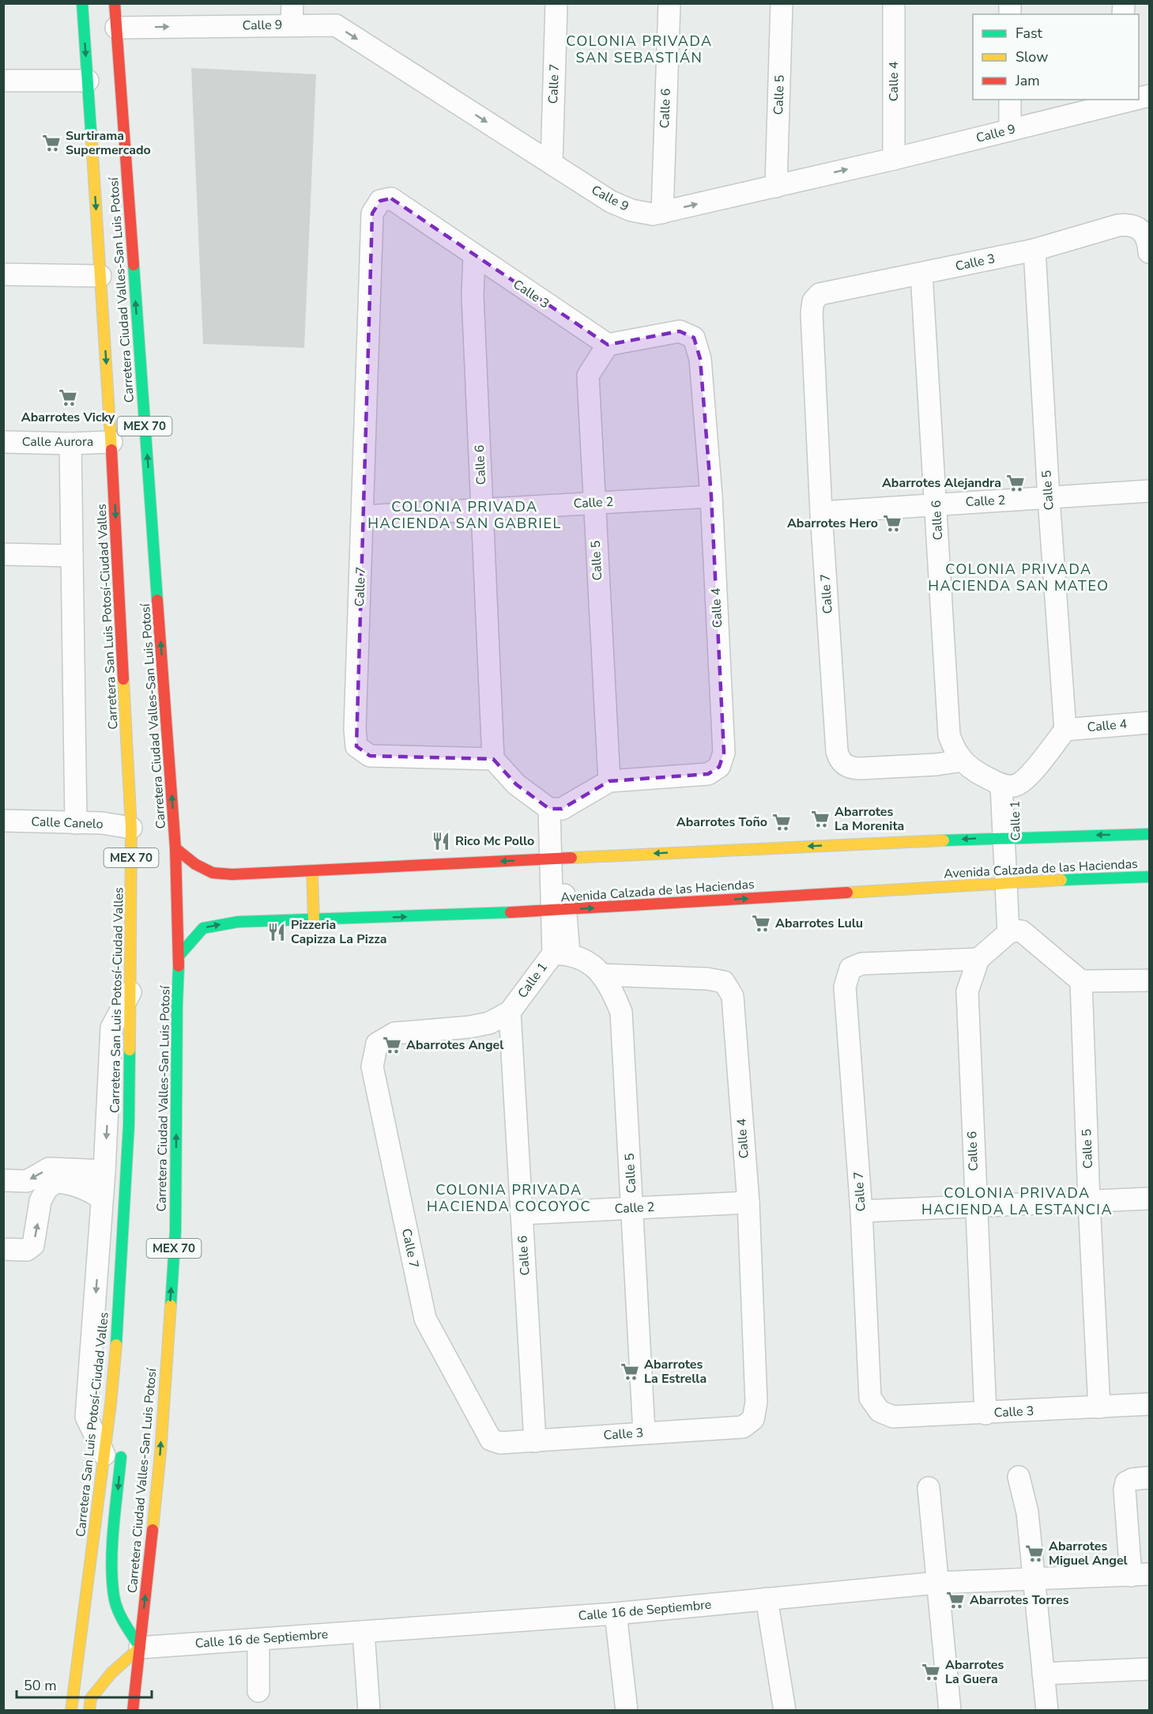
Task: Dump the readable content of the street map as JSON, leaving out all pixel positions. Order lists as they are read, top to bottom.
{
  "streets": {
    "main road": [
      "Carretera Ciudad Valles-San Luis Potosí",
      "MEX 70",
      "Carretera San Luis Potosí-Ciudad Valles",
      "Avenida Calzada de las Haciendas"
    ],
    "street": [
      "Calle 9",
      "Calle 4",
      "Calle 7",
      "Calle 5",
      "Calle 6",
      "Calle 3",
      "Calle Aurora",
      "Calle 2",
      "Calle 1",
      "Calle Canelo",
      "Calle 16 de Septiembre"
    ]
  },
  "crossings": [
    ["Calle 9", "Calle 4"],
    ["Calle 9", "Calle 7"],
    ["Calle 9", "Calle 5"],
    ["Calle 9", "Calle 6"],
    ["Calle 9", "Carretera Ciudad Valles-San Luis Potosí"],
    ["Calle 4", "Calle 5"],
    ["Calle 4", "Calle 3"],
    ["Calle 4", "Calle 2"],
    ["Calle 4", "Calle 1"],
    ["Calle 7", "Calle 6"],
    ["Calle 7", "Calle 3"],
    ["Calle 7", "Calle 2"],
    ["Calle 7", "Calle 1"],
    ["Calle 5", "Calle 3"],
    ["Calle 5", "Calle 2"],
    ["Calle 5", "Calle 1"],
    ["Calle 6", "Calle 3"],
    ["Calle 6", "Calle 2"],
    ["Calle 6", "Calle 1"],
    ["Carretera Ciudad Valles-San Luis Potosí", "Avenida Calzada de las Haciendas"],
    ["Carretera Ciudad Valles-San Luis Potosí", "Calle 16 de Septiembre"],
    ["Calle Aurora", "Carretera San Luis Potosí-Ciudad Valles"],
    ["Carretera San Luis Potosí-Ciudad Valles", "Calle Canelo"],
    ["Calle 1", "Avenida Calzada de las Haciendas"]
  ],
  "one_way": ["Calle 9", "Carretera Ciudad Valles-San Luis Potosí", "Carretera San Luis Potosí-Ciudad Valles"],
  "districts": [
    "COLONIA PRIVADA SAN SEBASTIÁN",
    "COLONIA PRIVADA HACIENDA SAN GABRIEL",
    "COLONIA PRIVADA HACIENDA SAN MATEO",
    "COLONIA PRIVADA HACIENDA COCOYOC",
    "COLONIA PRIVADA HACIENDA LA ESTANCIA"
  ],
  "places": {
    "supermarket": [
      "Surtirama Supermercado",
      "Abarrotes Vicky",
      "Abarrotes Alejandra",
      "Abarrotes Hero",
      "Abarrotes La Morenita",
      "Abarrotes Toño",
      "Abarrotes Lulu",
      "Abarrotes Angel",
      "Abarrotes La Estrella",
      "Abarrotes Miguel Angel",
      "Abarrotes Torres",
      "Abarrotes La Guera"
    ],
    "restaurant": ["Rico Mc Pollo", "Pizzeria Capizza La Pizza"]
  },
  "legend": ["Fast", "Slow", "Jam"],
  "scale_bar": "50 m"
}
